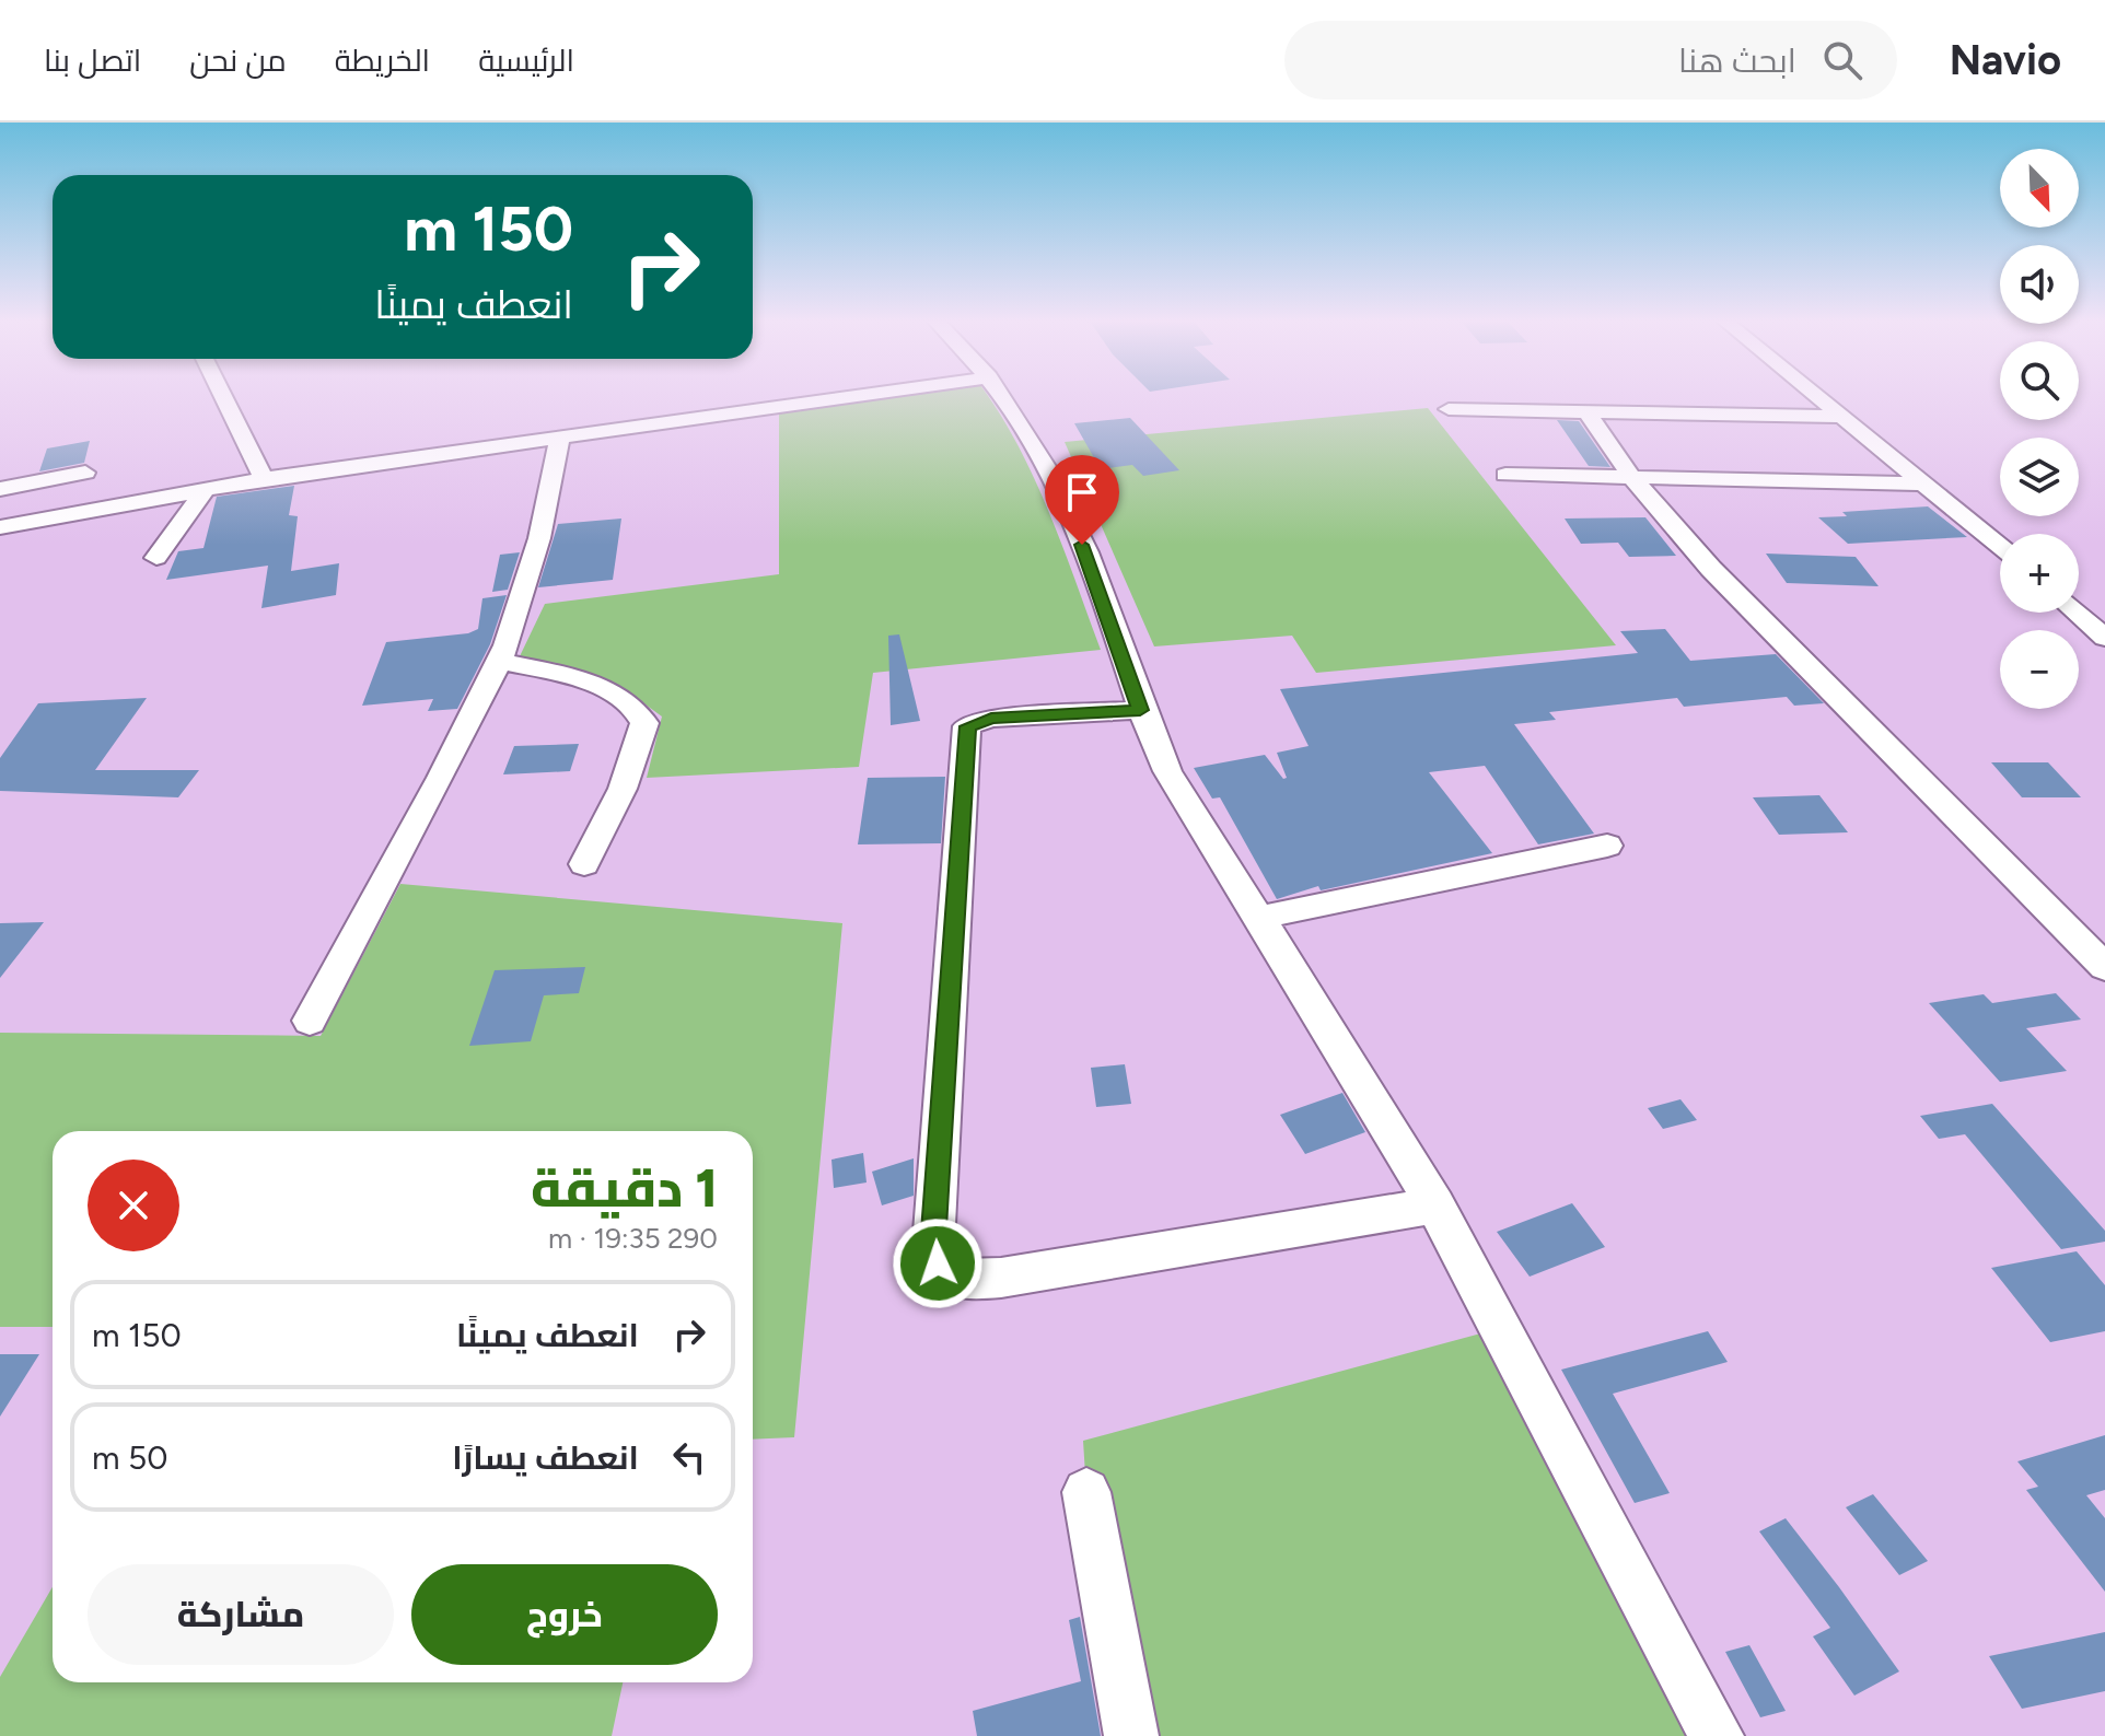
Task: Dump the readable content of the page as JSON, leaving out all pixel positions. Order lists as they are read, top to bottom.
{
  "north": "bottom right",
  "page": {
    "header": "Navio",
    "search": "ابحث هنا",
    "nav": [
      "الرئيسية",
      "الخريطة",
      "من نحن",
      "اتصل بنا"
    ],
    "map_buttons": ["+", "−"],
    "turn": ["150 m", "انعطف يمينًا"],
    "heading": ["1 دقيقة", "290 m · 19:35"],
    "list": [
      {
        "name": "انعطف يمينًا",
        "value": "150 m"
      },
      {
        "name": "انعطف يسارًا",
        "value": "50 m"
      }
    ],
    "buttons": ["خروج", "مشاركة"]
  }
}
